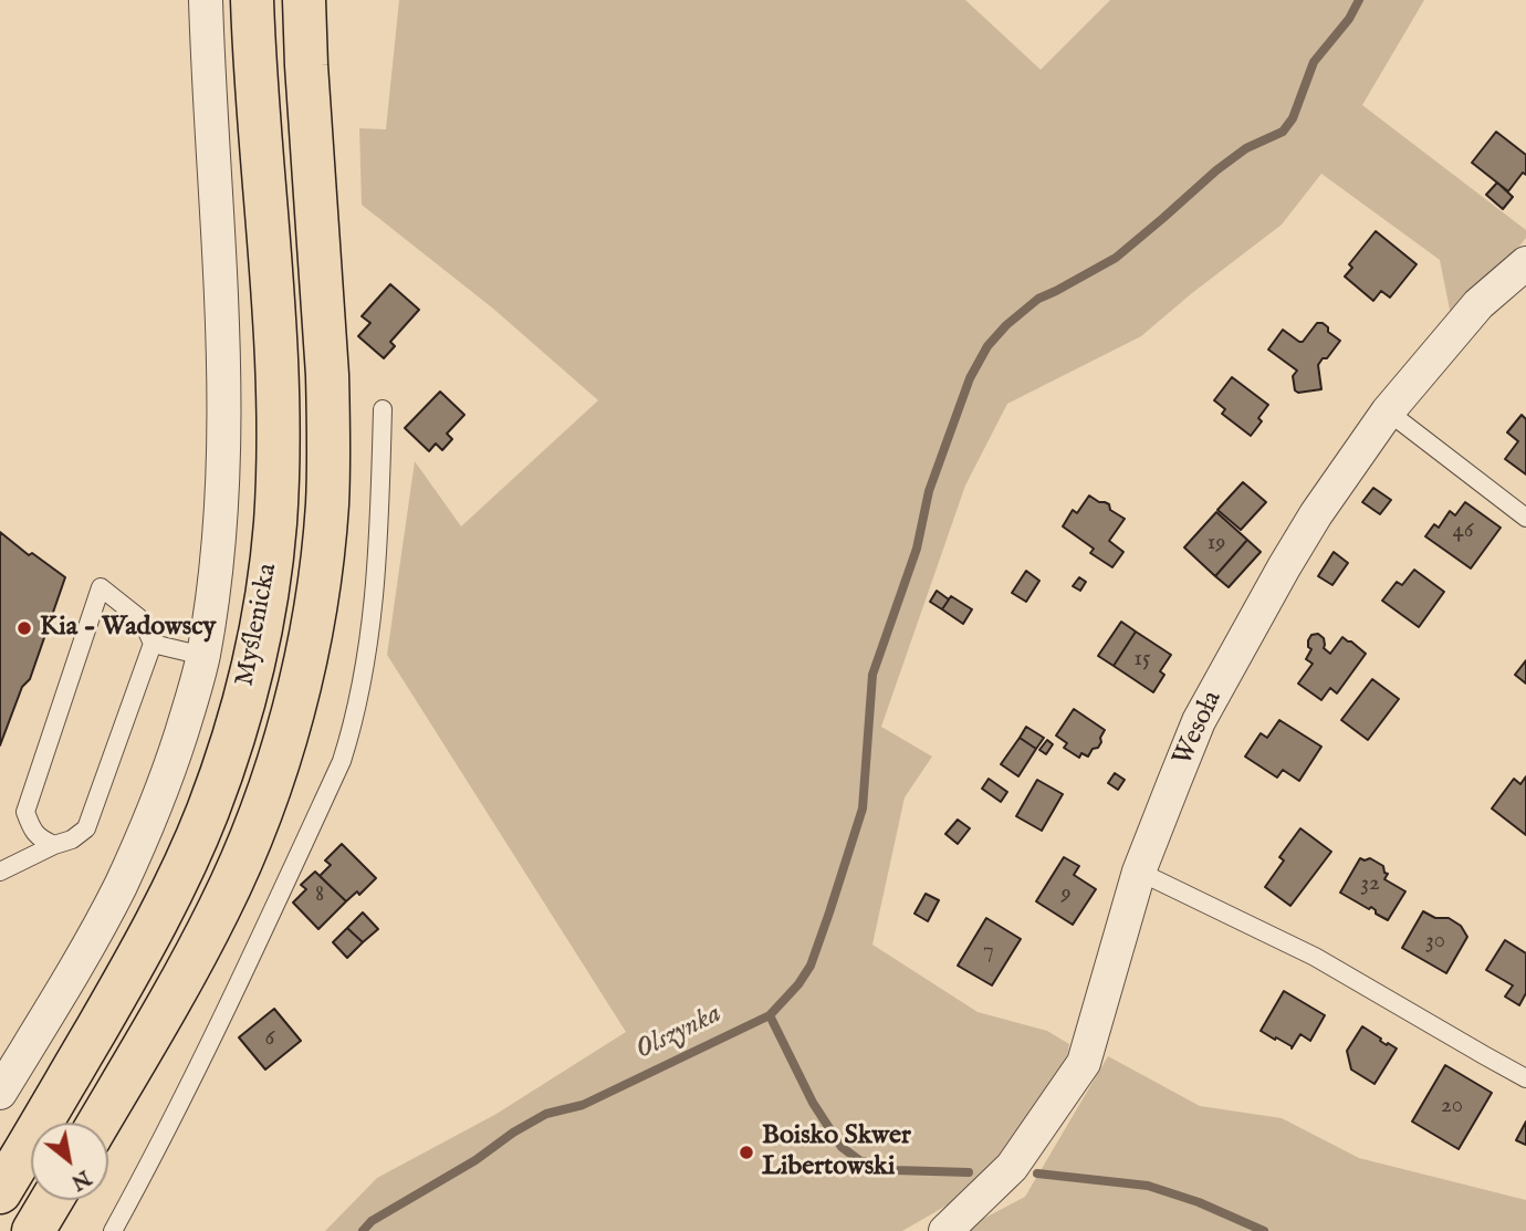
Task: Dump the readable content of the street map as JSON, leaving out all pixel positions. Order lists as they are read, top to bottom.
{
  "streets": {
    "highway": ["Myślenicka"],
    "street": ["Wesoła"]
  },
  "water": ["Olszynka"],
  "places": ["Kia - Wadowscy", "Boisko Skwer Libertowski"],
  "house_numbers": [
    "46",
    "19",
    "15",
    "32",
    "9",
    "8",
    "30",
    "7",
    "6",
    "20"
  ],
  "north": "bottom right"
}
